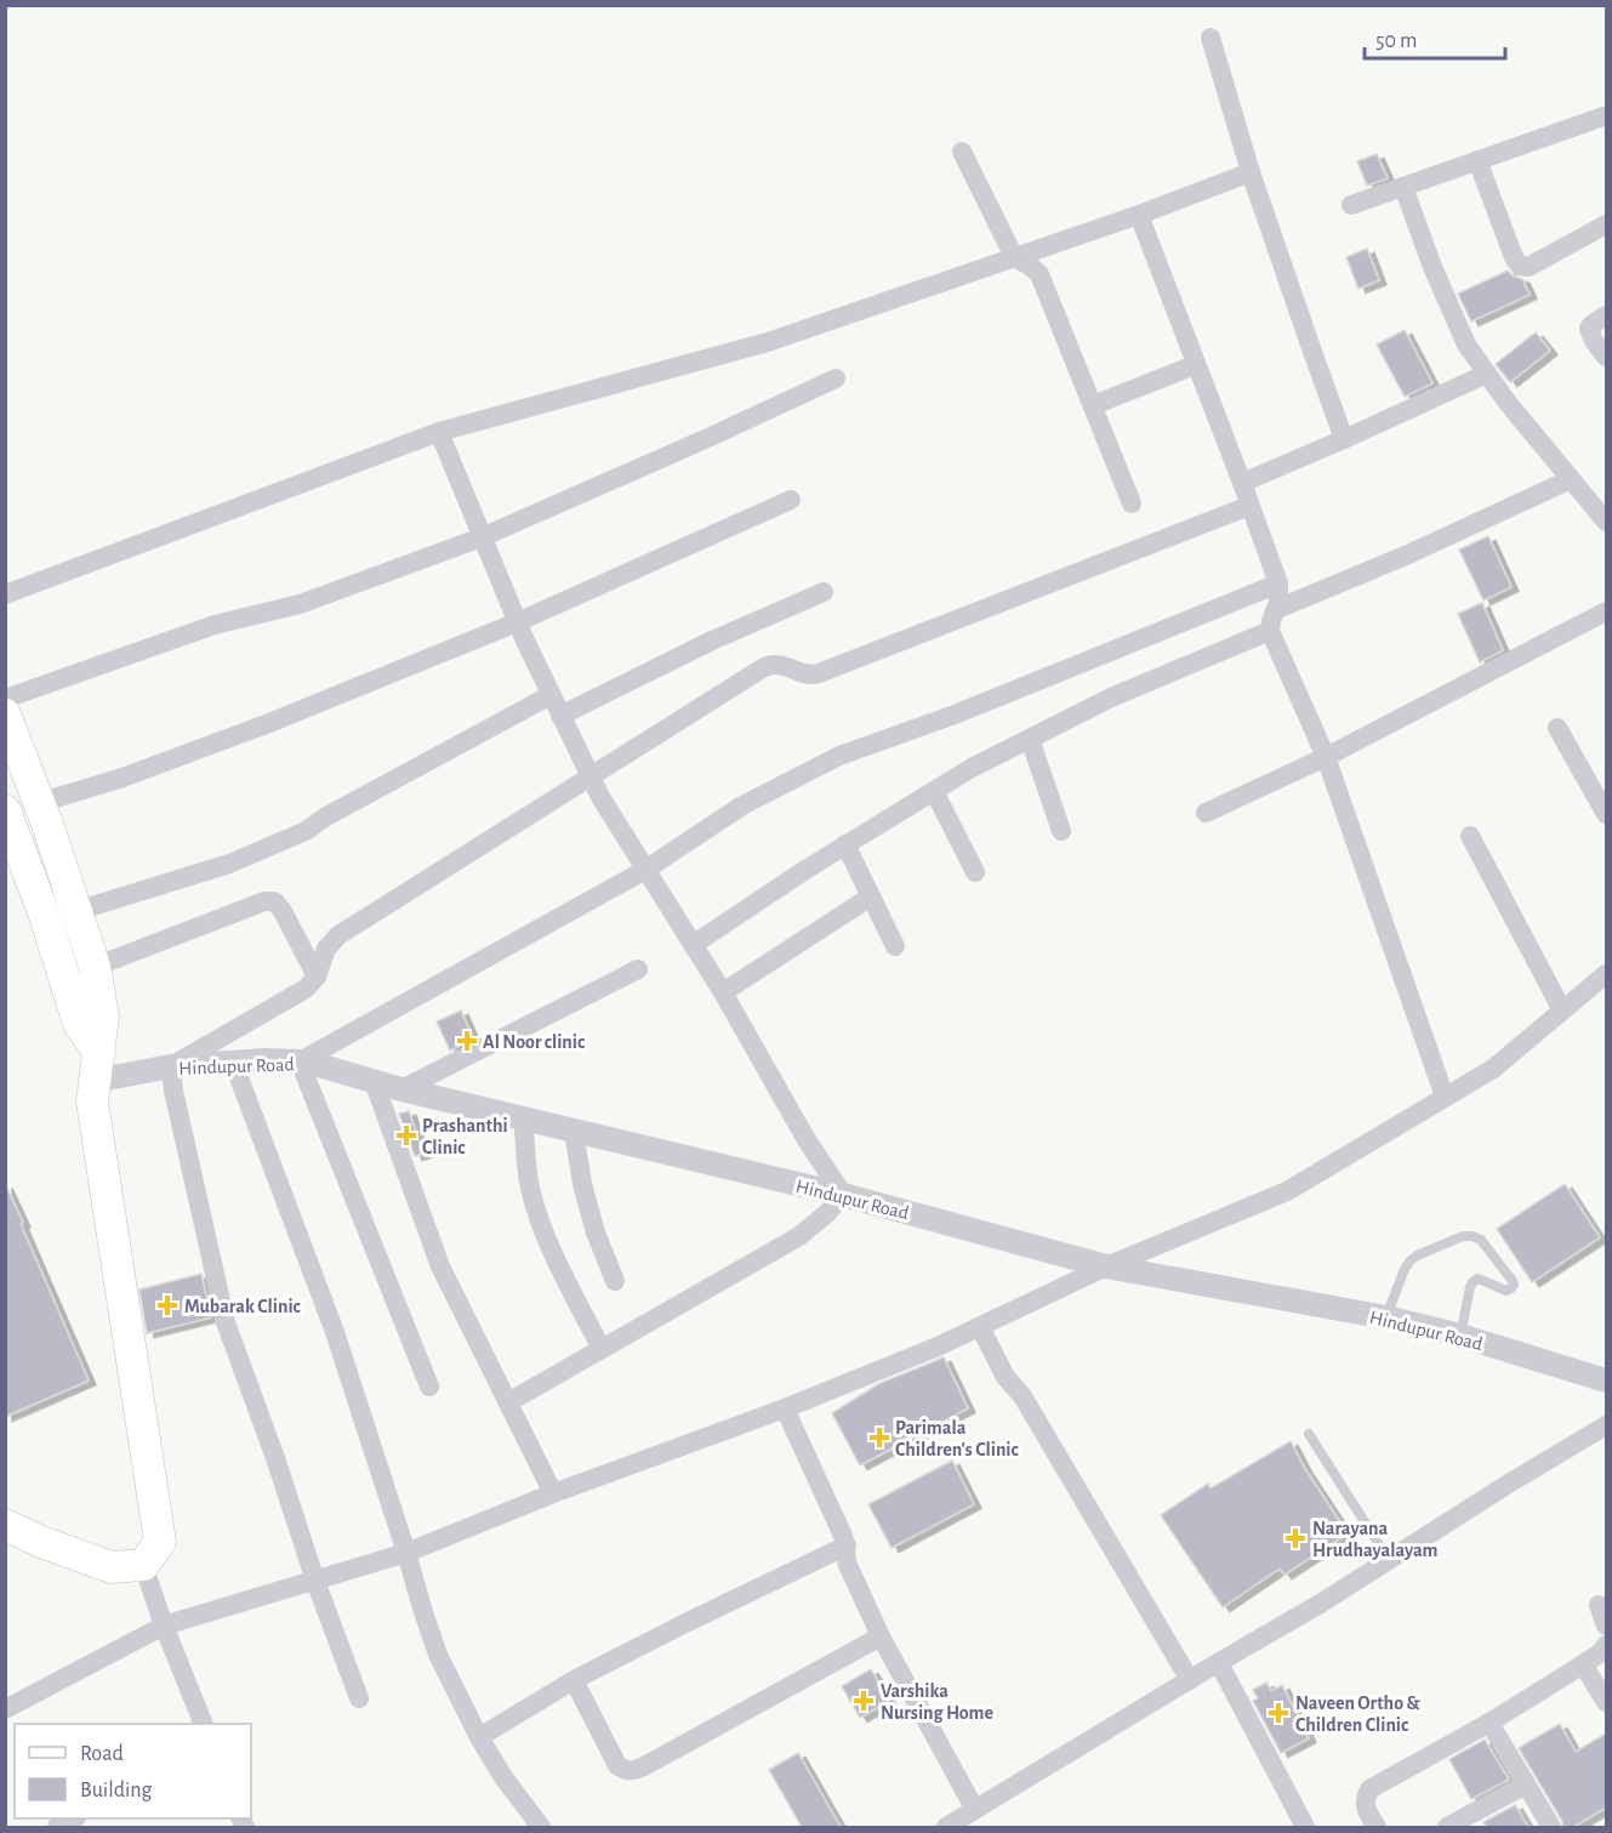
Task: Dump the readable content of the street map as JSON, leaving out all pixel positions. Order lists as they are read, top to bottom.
{
  "streets": {
    "street": ["Hindupur Road"]
  },
  "places": {
    "health": [
      "Al Noor clinic",
      "Prashanthi Clinic",
      "Mubarak Clinic",
      "Parimala Children's Clinic",
      "Narayana Hrudhayalayam",
      "Varshika Nursing Home",
      "Naveen Ortho & Children Clinic"
    ]
  },
  "legend": ["Road", "Building"],
  "scale_bar": "50 m"
}
